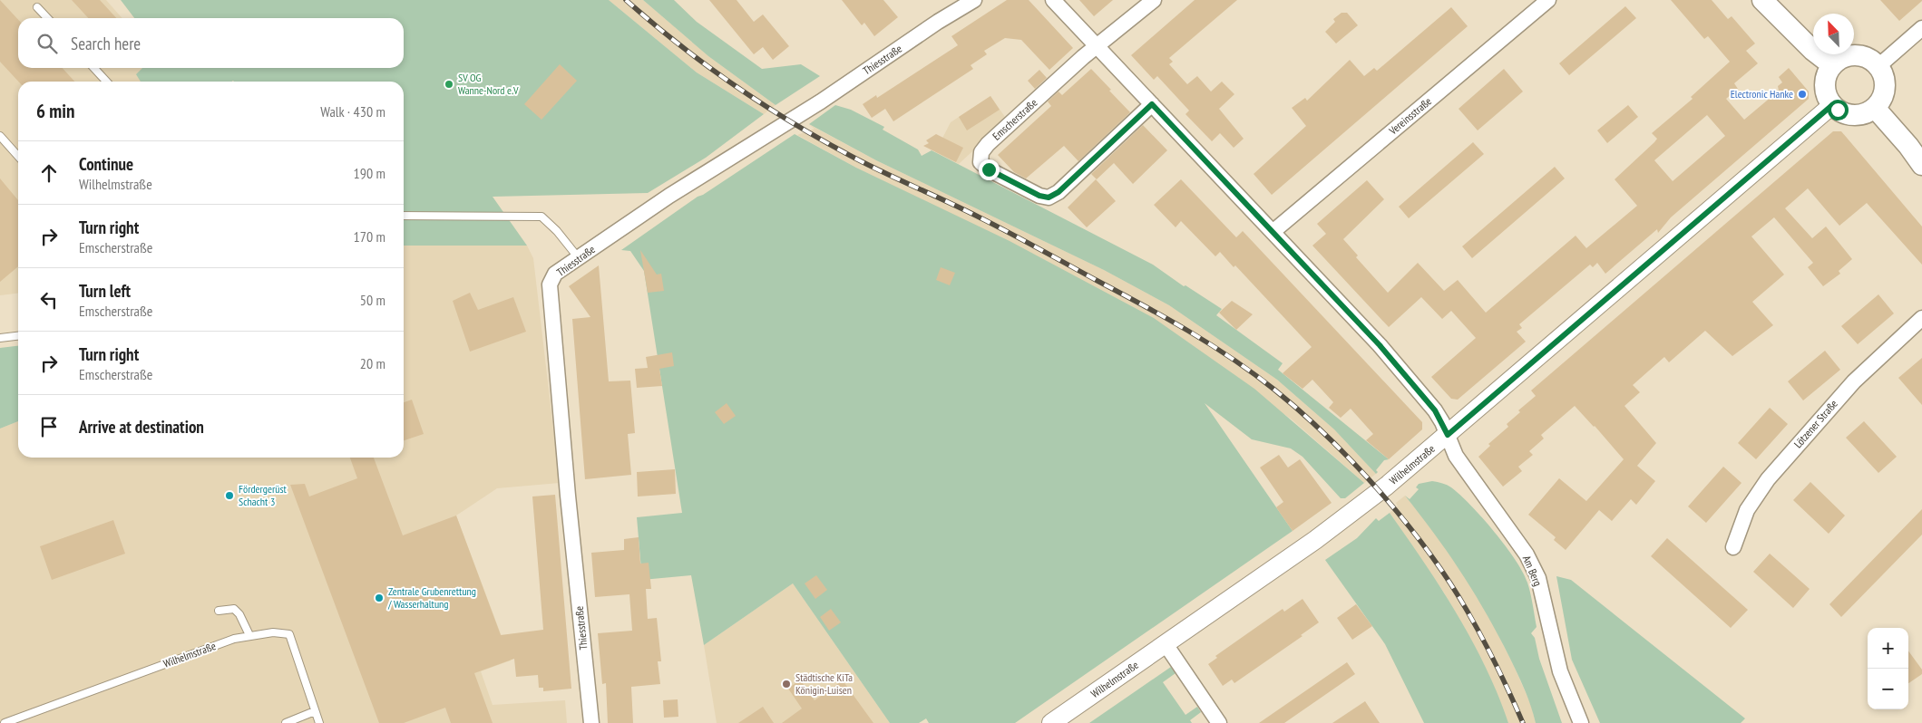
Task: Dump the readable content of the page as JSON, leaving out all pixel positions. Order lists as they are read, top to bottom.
{
  "streets": {
    "street": [
      "Thiesstraße",
      "Vereinsstraße",
      "Emscherstraße",
      "Lötzener Straße",
      "Wilhelmstraße",
      "Am Berg"
    ]
  },
  "crossings": [
    ["Wilhelmstraße", "Am Berg"]
  ],
  "places": [
    "SV OG Wanne-Nord e.V",
    "Electronic Hanke",
    "Fördergerüst Schacht 3",
    "Zentrale Grubenrettung / Wasserhaltung",
    "Städtische KiTa Königin-Luisen"
  ],
  "north": "top left",
  "page": {
    "search": "Search here",
    "heading": ["6 min", "Walk · 430 m"],
    "list": [
      ["Continue", "Wilhelmstraße", "190 m"],
      ["Turn right", "Emscherstraße", "170 m"],
      ["Turn left", "Emscherstraße", "50 m"],
      ["Turn right", "Emscherstraße", "20 m"],
      "Arrive at destination"
    ],
    "map_buttons": ["+", "−"]
  }
}
